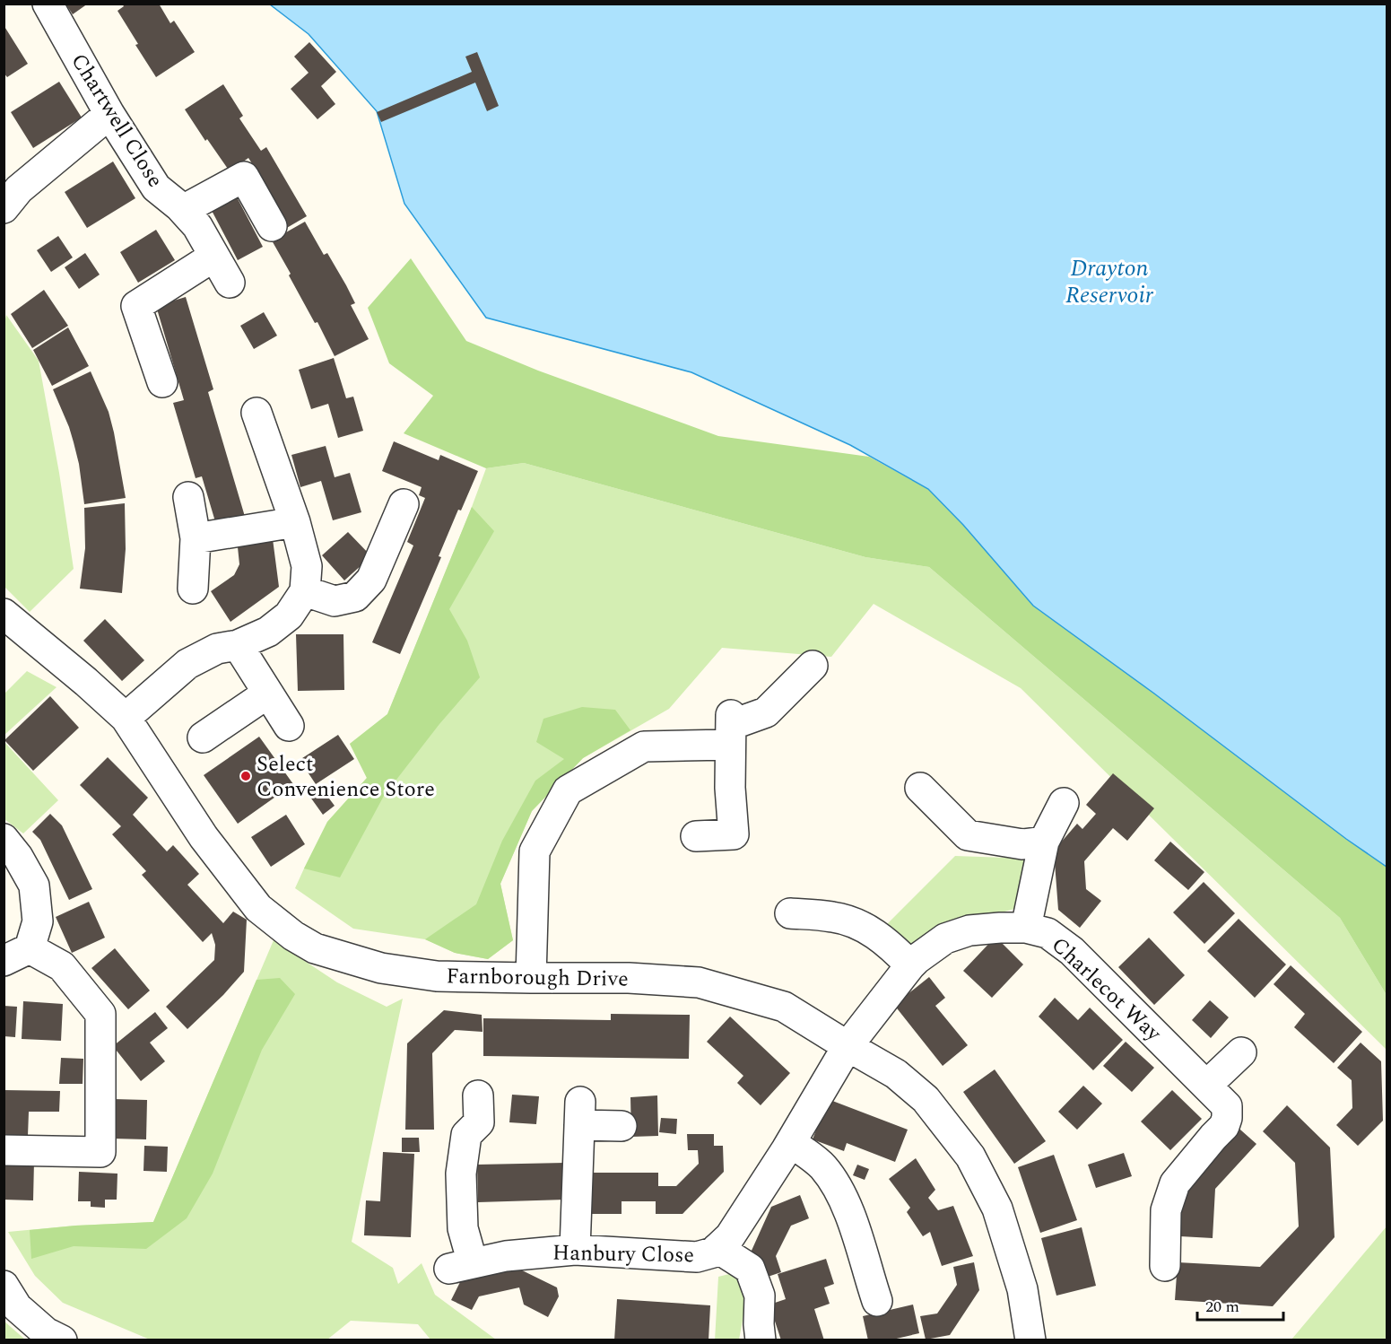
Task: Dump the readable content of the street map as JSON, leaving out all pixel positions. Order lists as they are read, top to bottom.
{
  "streets": {
    "street": [
      "Chartwell Close",
      "Farnborough Drive",
      "Charlecot Way",
      "Hanbury Close"
    ]
  },
  "crossings": [
    ["Farnborough Drive", "Charlecot Way"],
    ["Farnborough Drive", "Hanbury Close"],
    ["Charlecot Way", "Hanbury Close"]
  ],
  "water": ["Drayton Reservoir"],
  "places": ["Select Convenience Store"],
  "scale_bar": "20 m"
}
